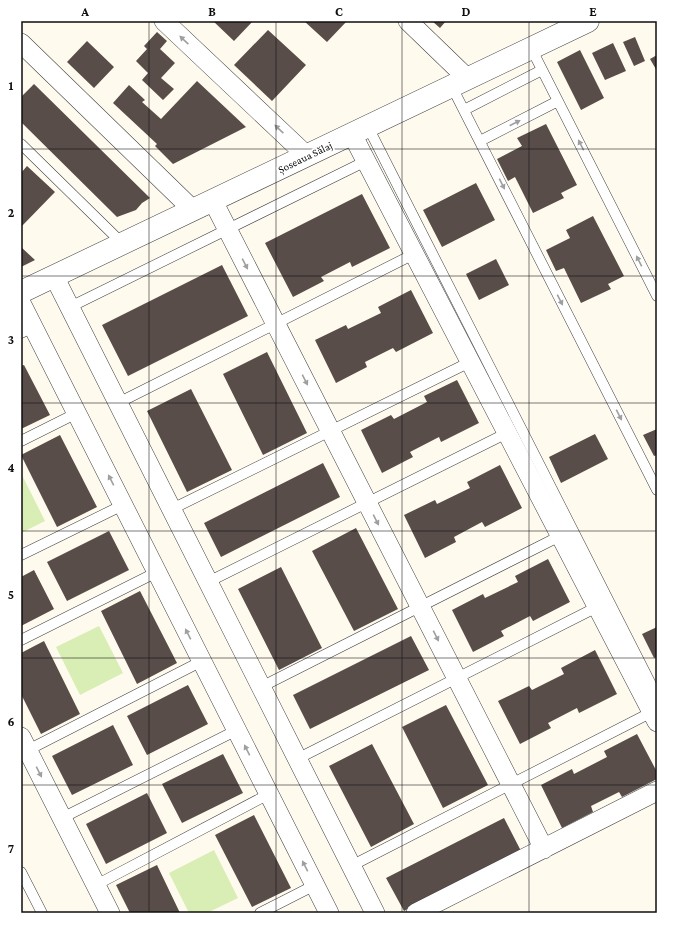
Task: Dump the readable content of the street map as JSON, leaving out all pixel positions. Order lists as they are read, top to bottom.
{
  "streets": {
    "street": ["Șoseaua Sălaj"]
  },
  "grid": {
    "columns": [
      "A",
      "B",
      "C",
      "D",
      "E"
    ],
    "rows": [
      "1",
      "2",
      "3",
      "4",
      "5",
      "6",
      "7"
    ]
  }
}
